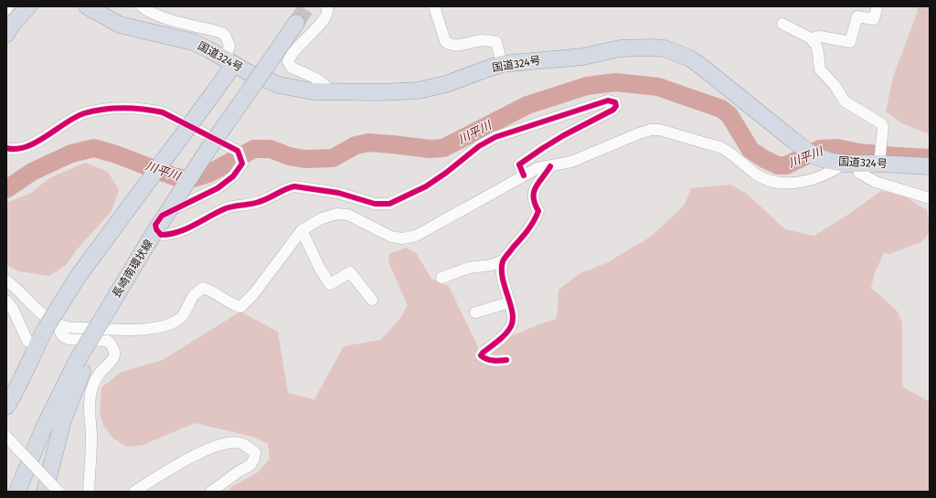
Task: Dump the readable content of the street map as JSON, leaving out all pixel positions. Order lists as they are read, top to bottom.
{
  "streets": {
    "highway": ["国道324号", "長崎南環状線"]
  },
  "water": ["川平川"]
}
